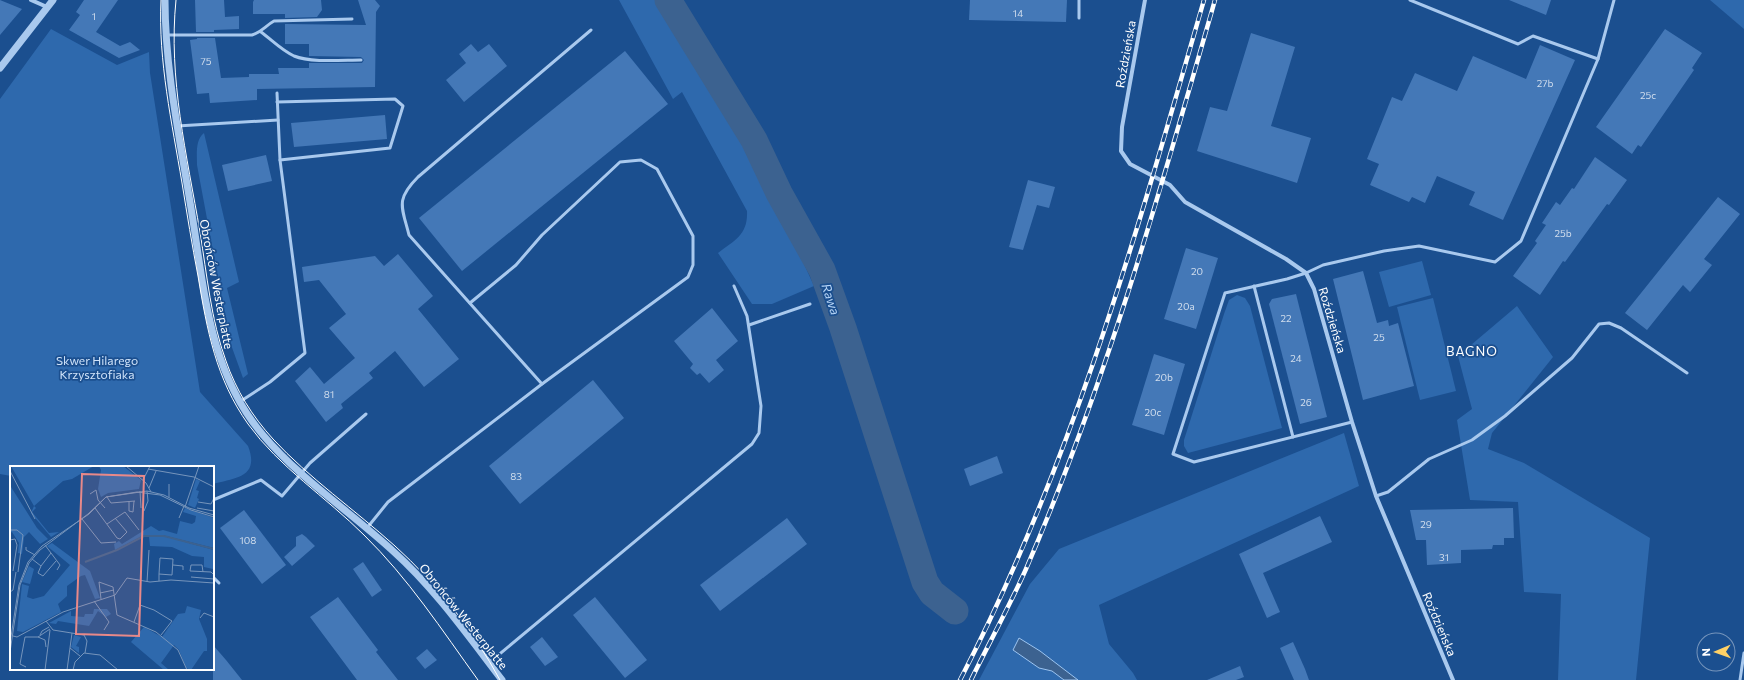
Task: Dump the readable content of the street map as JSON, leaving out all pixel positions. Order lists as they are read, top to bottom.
{
  "streets": {
    "street": ["Roździeńska", "Obrońców Westerplatte"]
  },
  "districts": ["BAGNO"],
  "water": ["Rawa"],
  "parks": ["Skwer Hilarego Krzysztofiaka"],
  "house_numbers": [
    "14",
    "1",
    "75",
    "27b",
    "25c",
    "25b",
    "20",
    "20a",
    "22",
    "25",
    "24",
    "20b",
    "81",
    "26",
    "20c",
    "83",
    "29",
    "108",
    "31"
  ],
  "north": "left"
}
